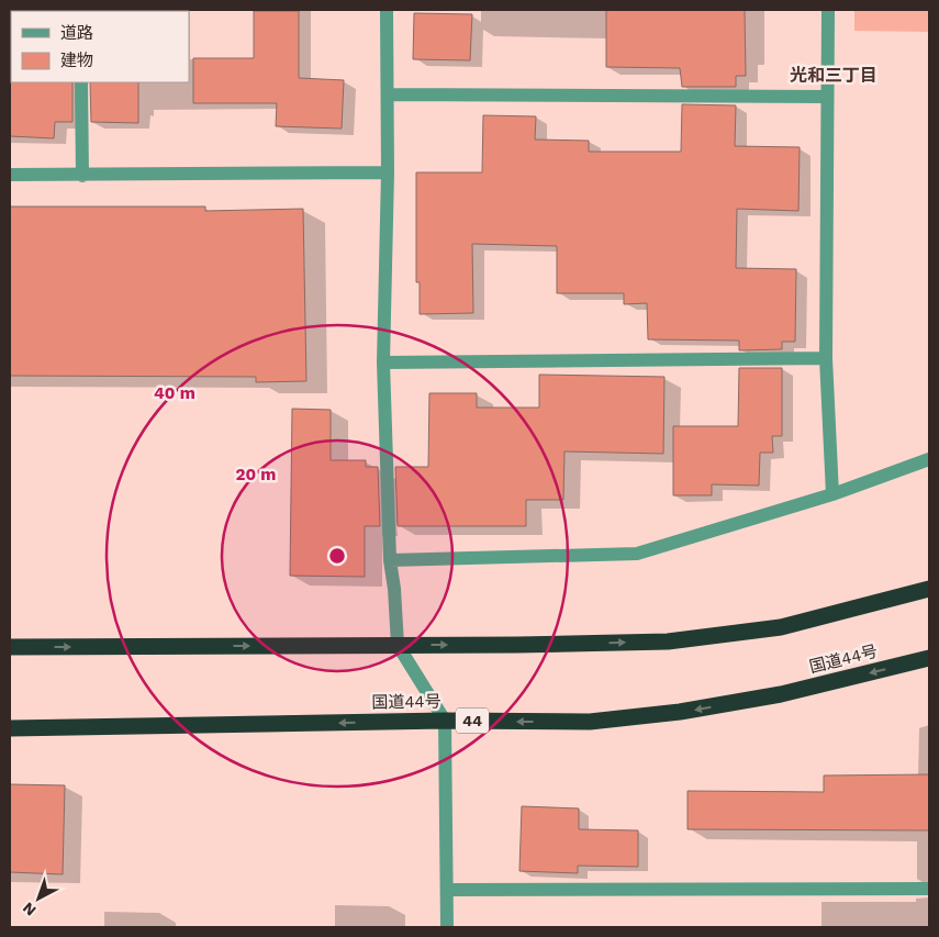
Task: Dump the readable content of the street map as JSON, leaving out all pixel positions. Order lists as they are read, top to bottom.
{
  "streets": {
    "highway": ["国道44号", "44"]
  },
  "districts": ["光和三丁目"],
  "legend": ["道路", "建物"],
  "north": "bottom left",
  "rings": ["40 m", "20 m"]
}
